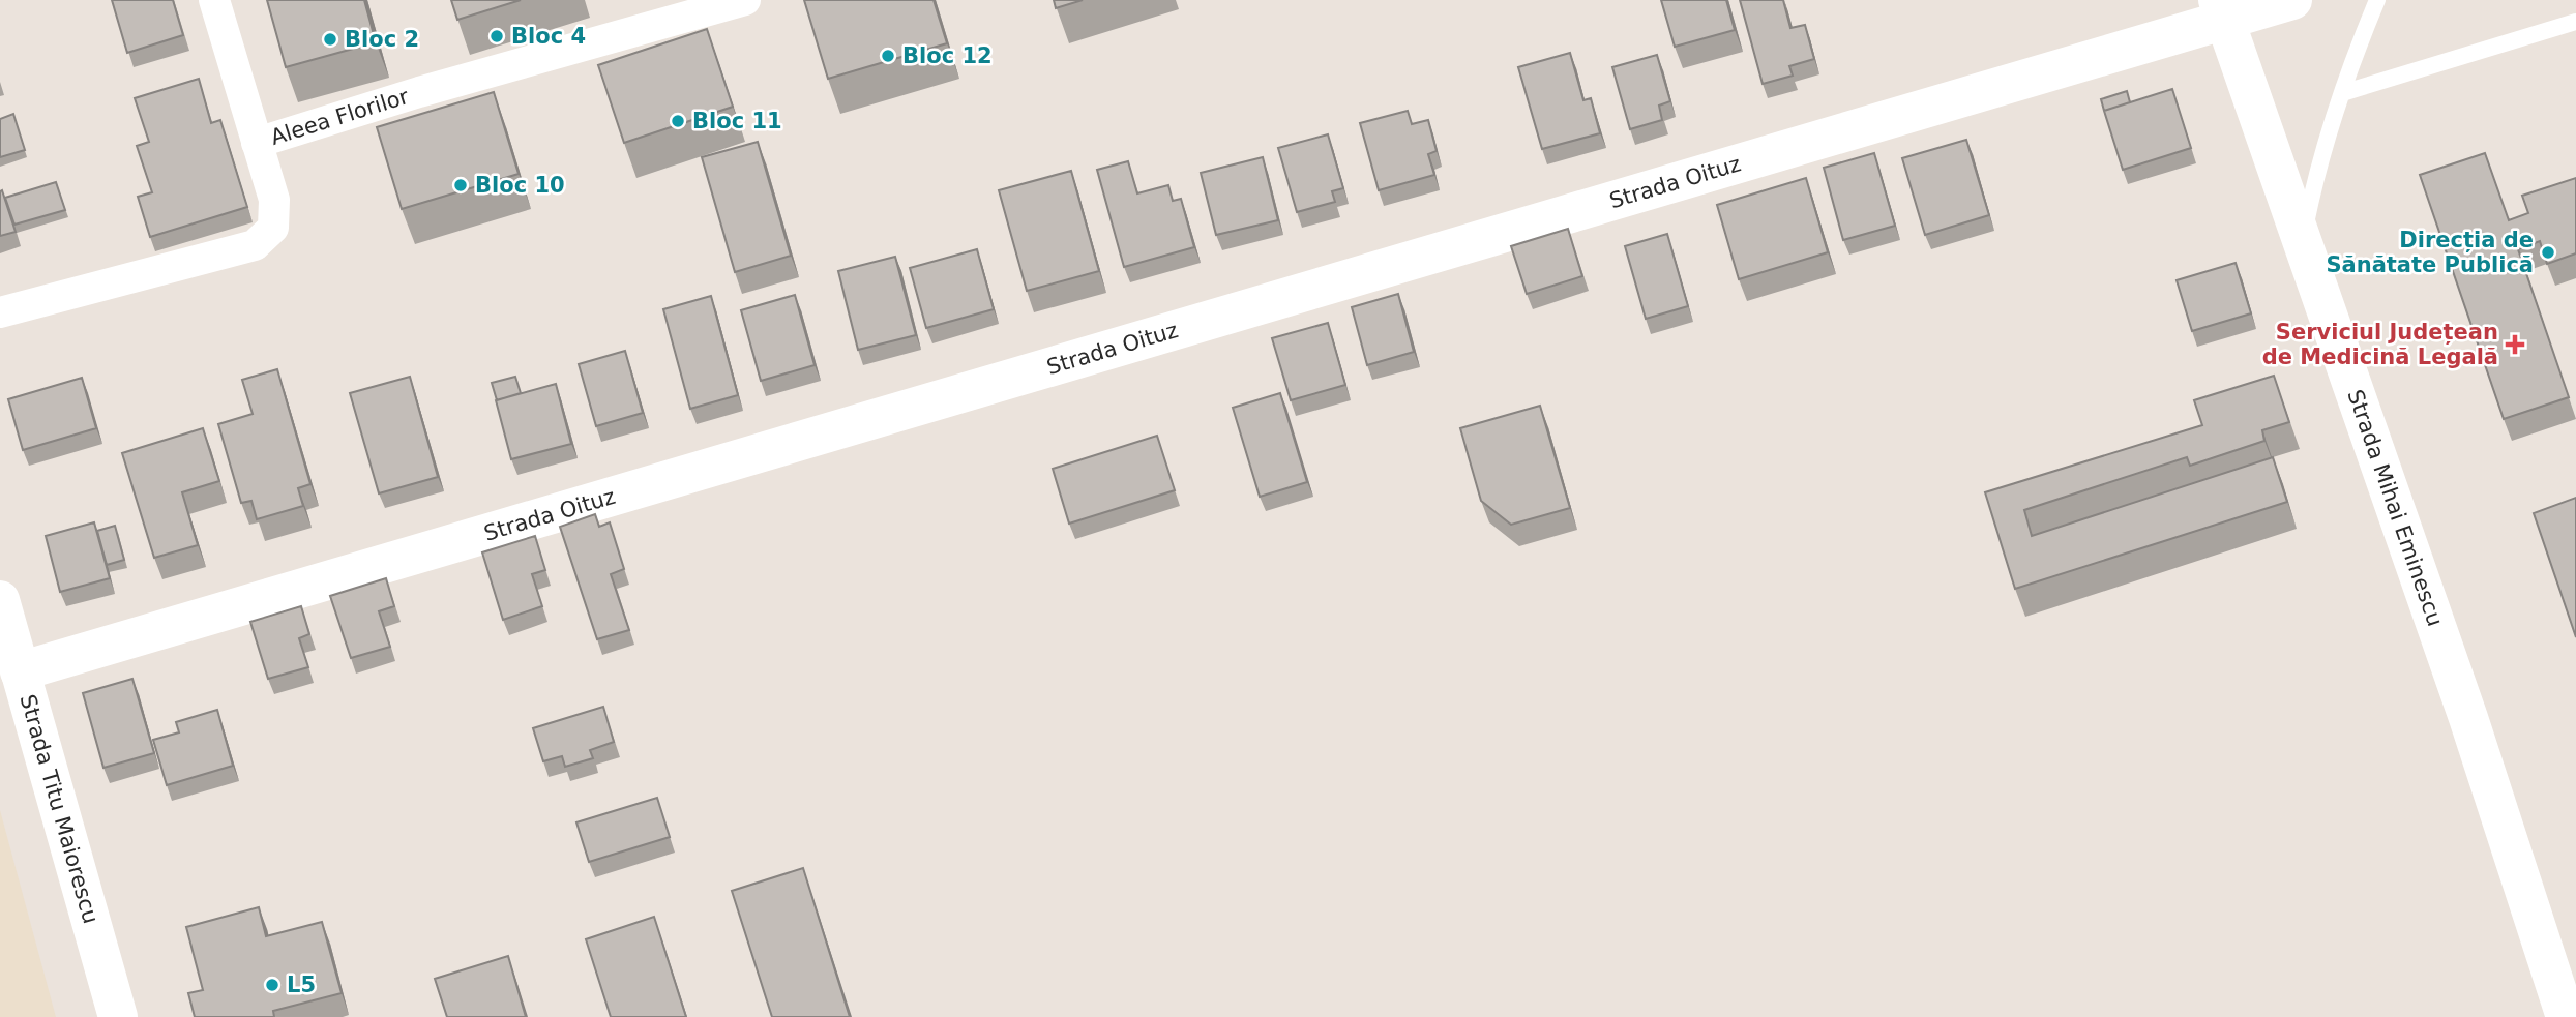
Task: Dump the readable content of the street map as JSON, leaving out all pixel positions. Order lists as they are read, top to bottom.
{
  "streets": {
    "main road": ["Strada Oituz", "Strada Mihai Eminescu", "Strada Titu Maiorescu"],
    "street": ["Aleea Florilor"]
  },
  "crossings": [
    ["Strada Oituz", "Strada Mihai Eminescu"],
    ["Strada Oituz", "Strada Titu Maiorescu"]
  ],
  "places": {
    "other": [
      "Bloc 4",
      "Bloc 2",
      "Bloc 12",
      "Bloc 11",
      "Bloc 10",
      "Direcția de Sănătate Publică",
      "L5"
    ],
    "health": ["Serviciul Județean de Medicină Legală"]
  }
}
